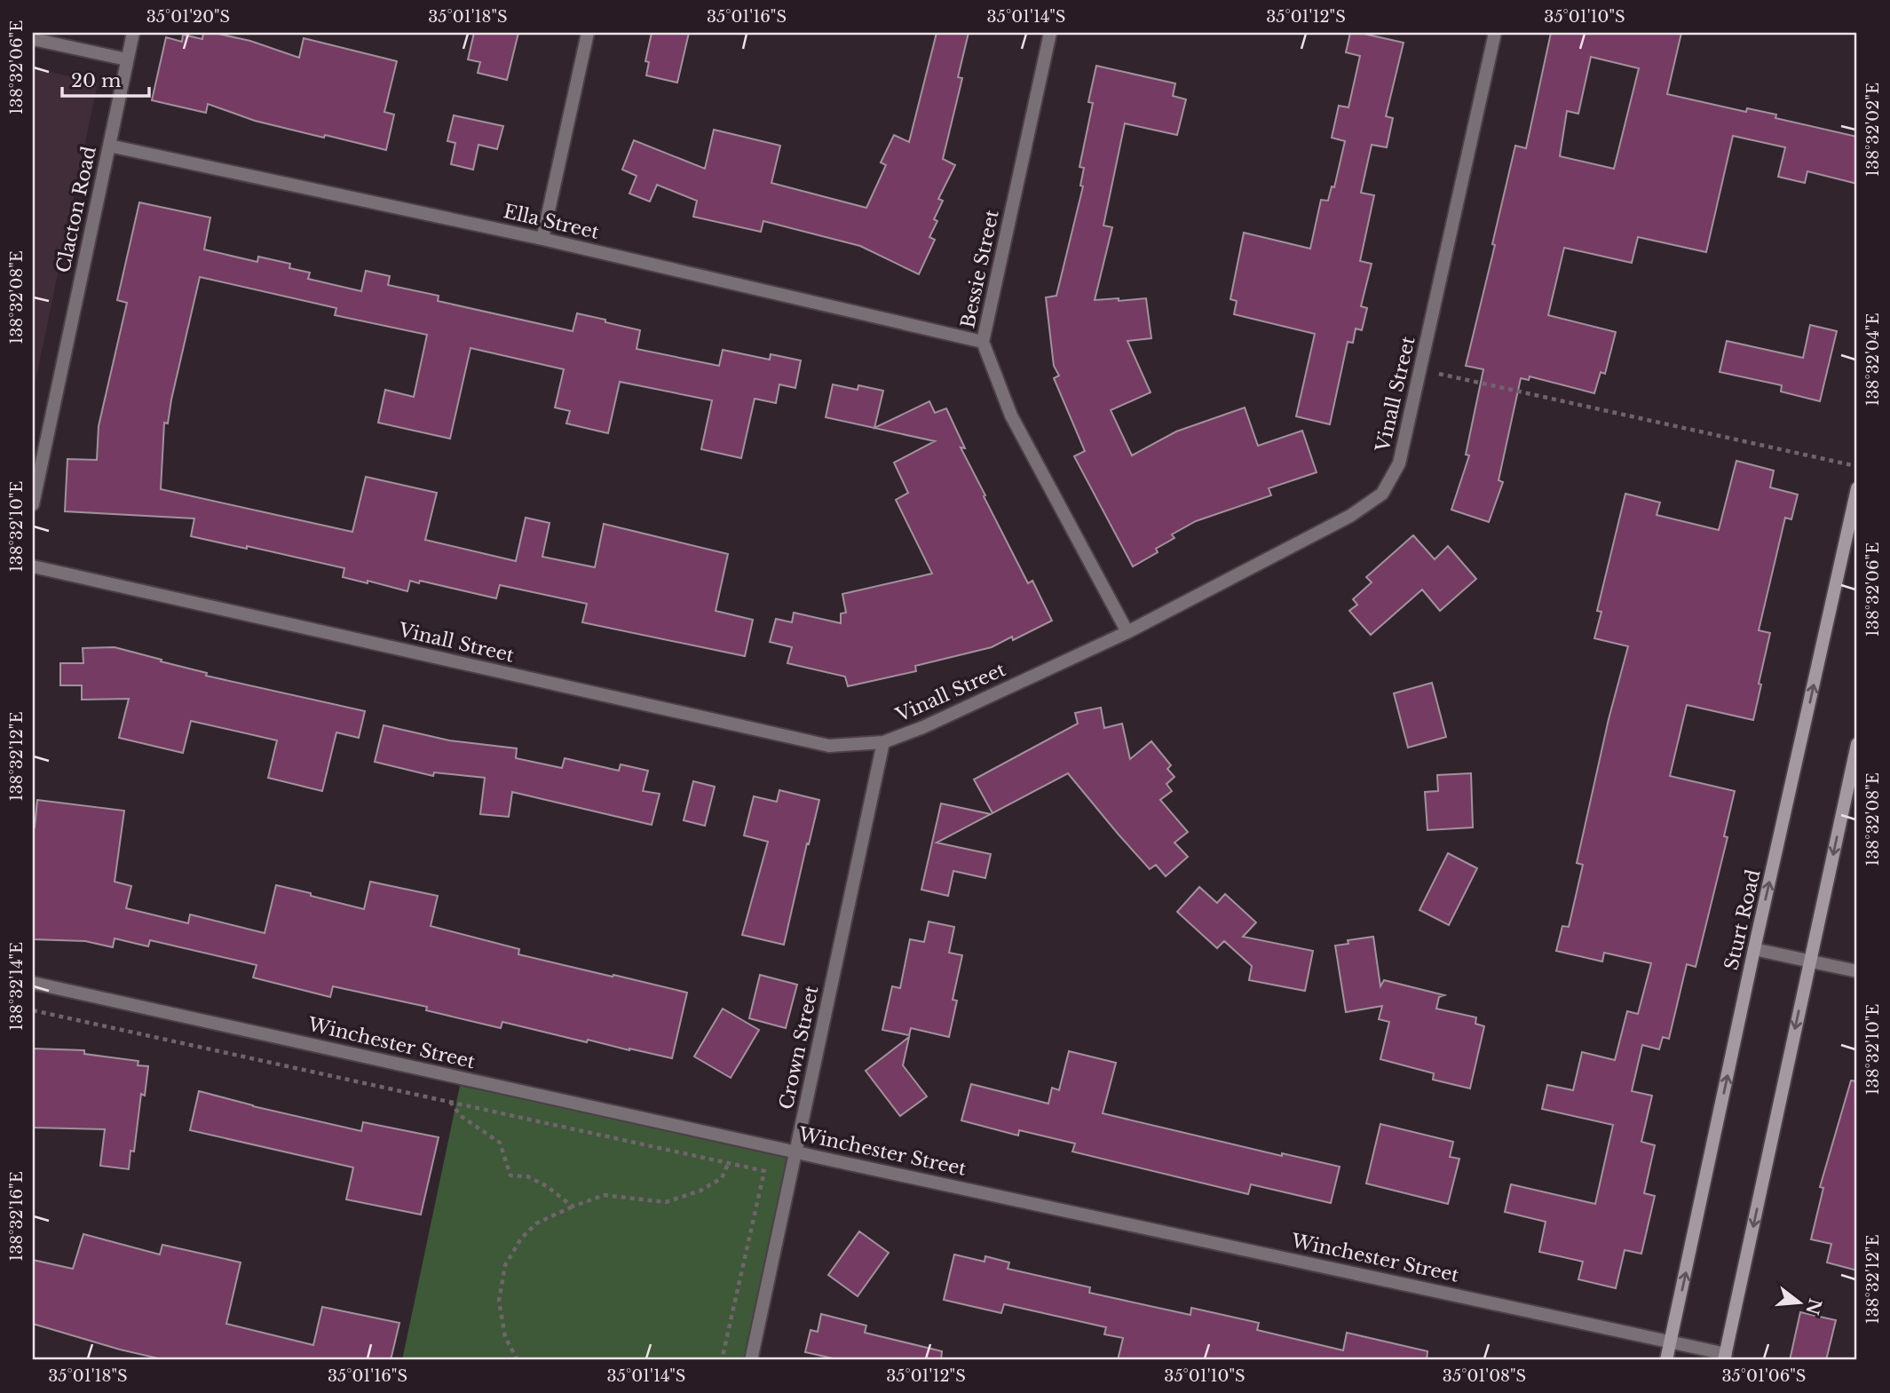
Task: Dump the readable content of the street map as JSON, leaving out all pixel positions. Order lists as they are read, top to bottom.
{
  "streets": {
    "main road": ["Sturt Road"],
    "street": [
      "Clacton Road",
      "Ella Street",
      "Bessie Street",
      "Vinall Street",
      "Winchester Street",
      "Crown Street"
    ]
  },
  "crossings": [
    ["Clacton Road", "Ella Street"],
    ["Ella Street", "Bessie Street"],
    ["Bessie Street", "Vinall Street"],
    ["Vinall Street", "Crown Street"],
    ["Sturt Road", "Winchester Street"],
    ["Winchester Street", "Crown Street"]
  ],
  "scale_bar": "20 m",
  "north": "right",
  "coordinates": [
    "35°01'20\"S",
    "35°01'18\"S",
    "35°01'16\"S",
    "35°01'14\"S",
    "35°01'12\"S",
    "35°01'10\"S",
    "138°32'06\"E",
    "138°32'02\"E",
    "138°32'08\"E",
    "138°32'04\"E",
    "138°32'10\"E",
    "138°32'12\"E",
    "138°32'14\"E",
    "138°32'16\"E",
    "35°01'08\"S",
    "35°01'06\"S"
  ]
}
